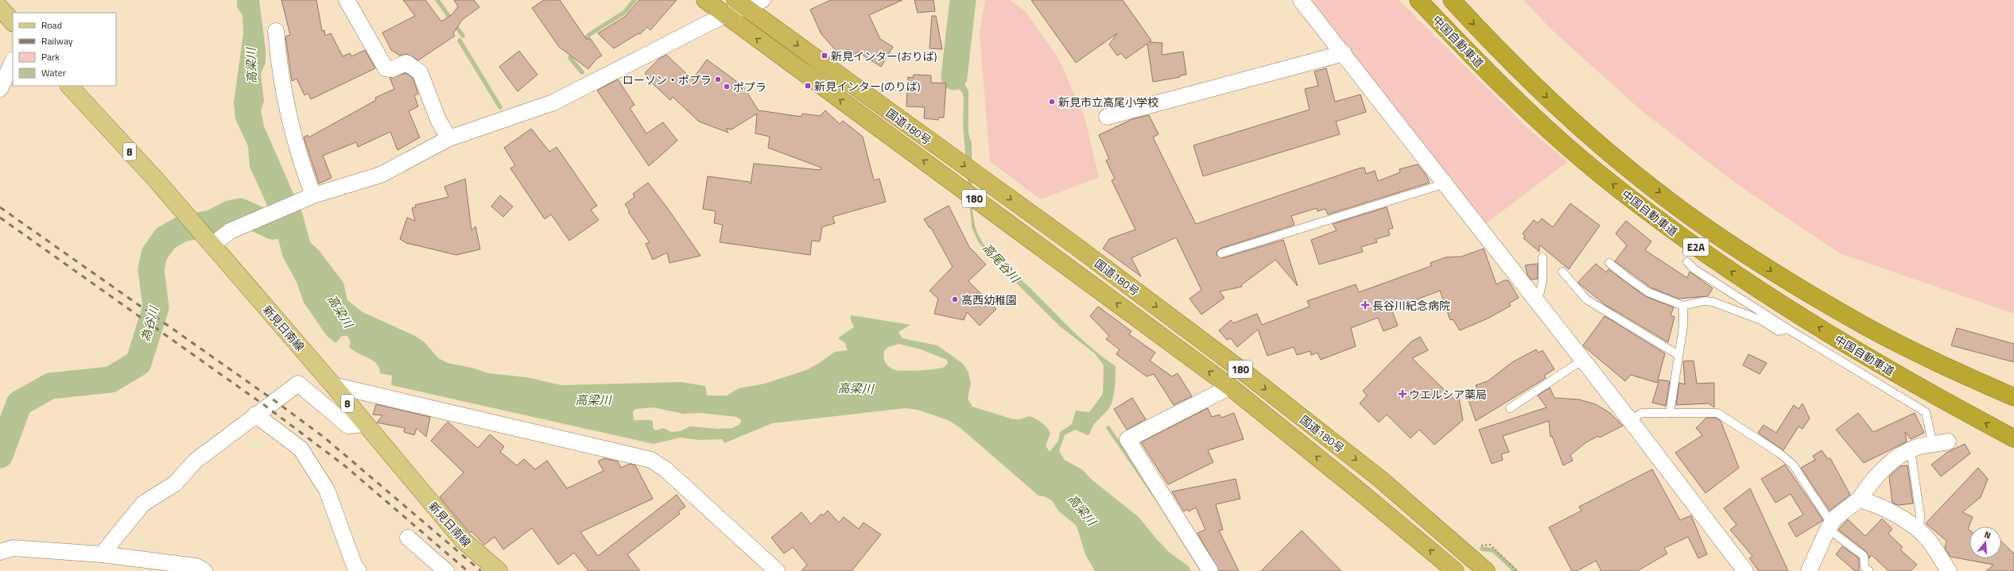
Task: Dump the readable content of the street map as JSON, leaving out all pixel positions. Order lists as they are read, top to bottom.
{
  "streets": {
    "highway": [
      "中国自動車道",
      "国道180号",
      "180",
      "E2A"
    ],
    "main road": ["8", "新見日南線"]
  },
  "water": ["高梁川", "高尾谷川", "為谷川"],
  "places": {
    "transit": ["新見インター(おりば)", "新見インター(のりば)"],
    "other": [
      "ローソン・ポプラ",
      "ポプラ",
      "新見市立高尾小学校",
      "高西幼稚園"
    ],
    "health": ["長谷川紀念病院", "ウエルシア薬局"]
  },
  "legend": [
    "Road",
    "Railway",
    "Park",
    "Water"
  ],
  "north": "top"
}
